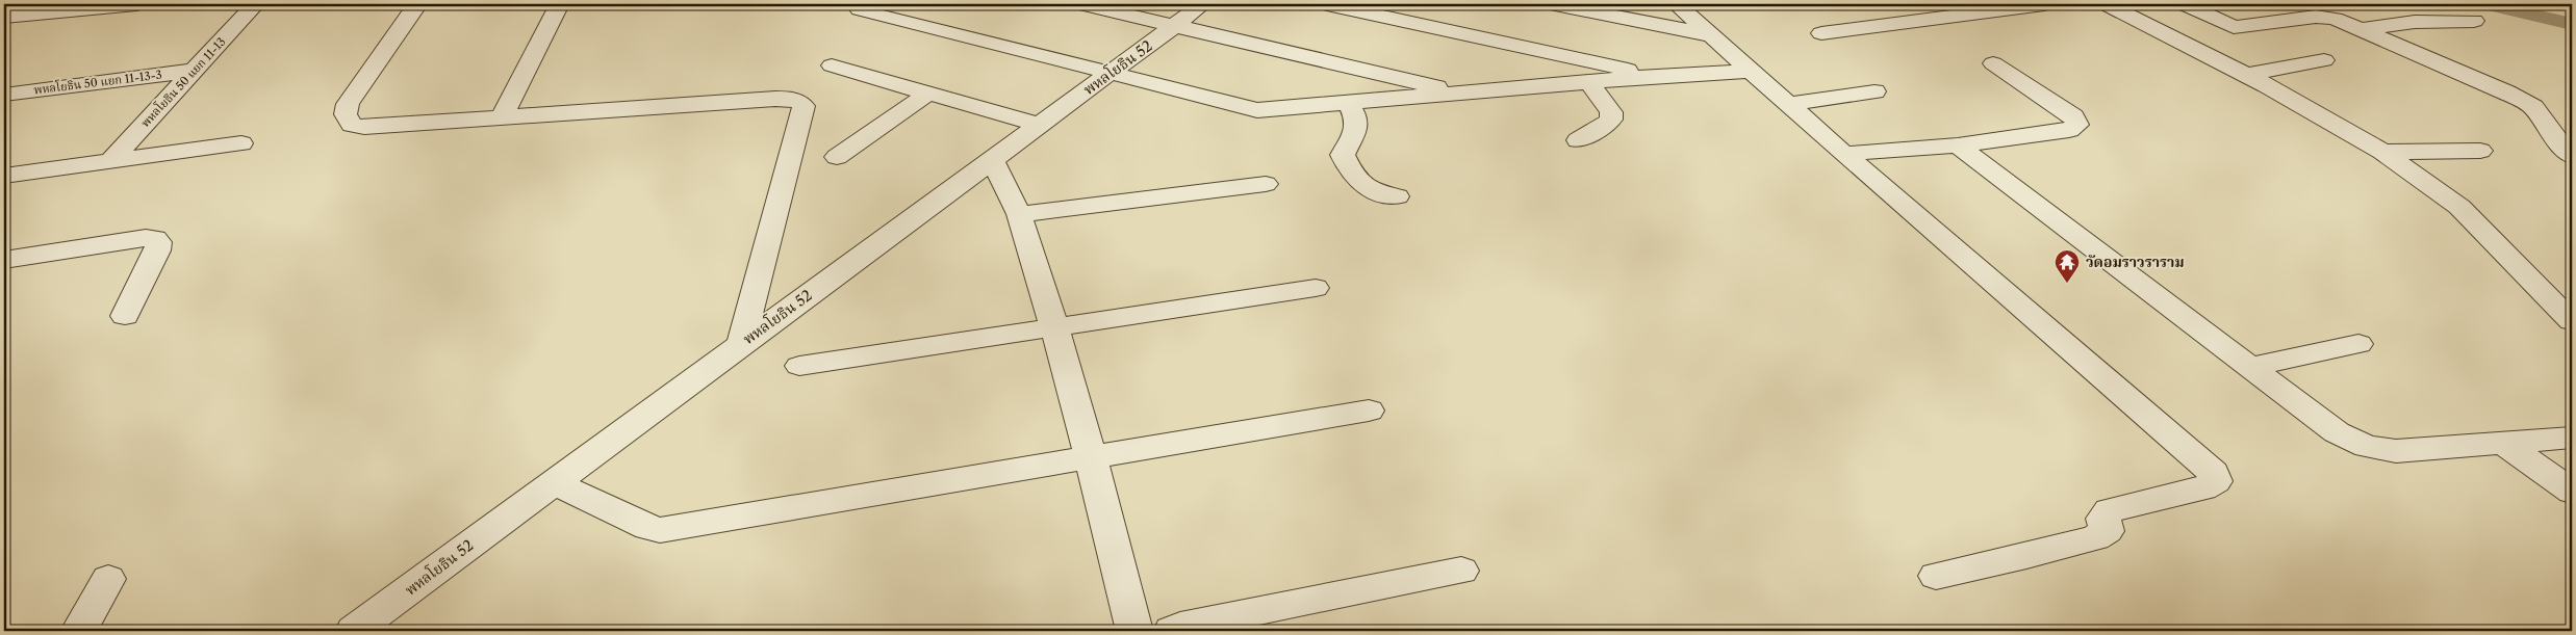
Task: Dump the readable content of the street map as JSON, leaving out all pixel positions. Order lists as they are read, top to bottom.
{
  "streets": {
    "street": ["พหลโยธิน 52", "พหลโยธิน 50 แยก 11-13-3", "พหลโยธิน 50 แยก 11-13"]
  },
  "crossings": [
    ["พหลโยธิน 50 แยก 11-13-3", "พหลโยธิน 50 แยก 11-13"]
  ],
  "places": {
    "temple": ["วัดอมราวราราม"]
  }
}
